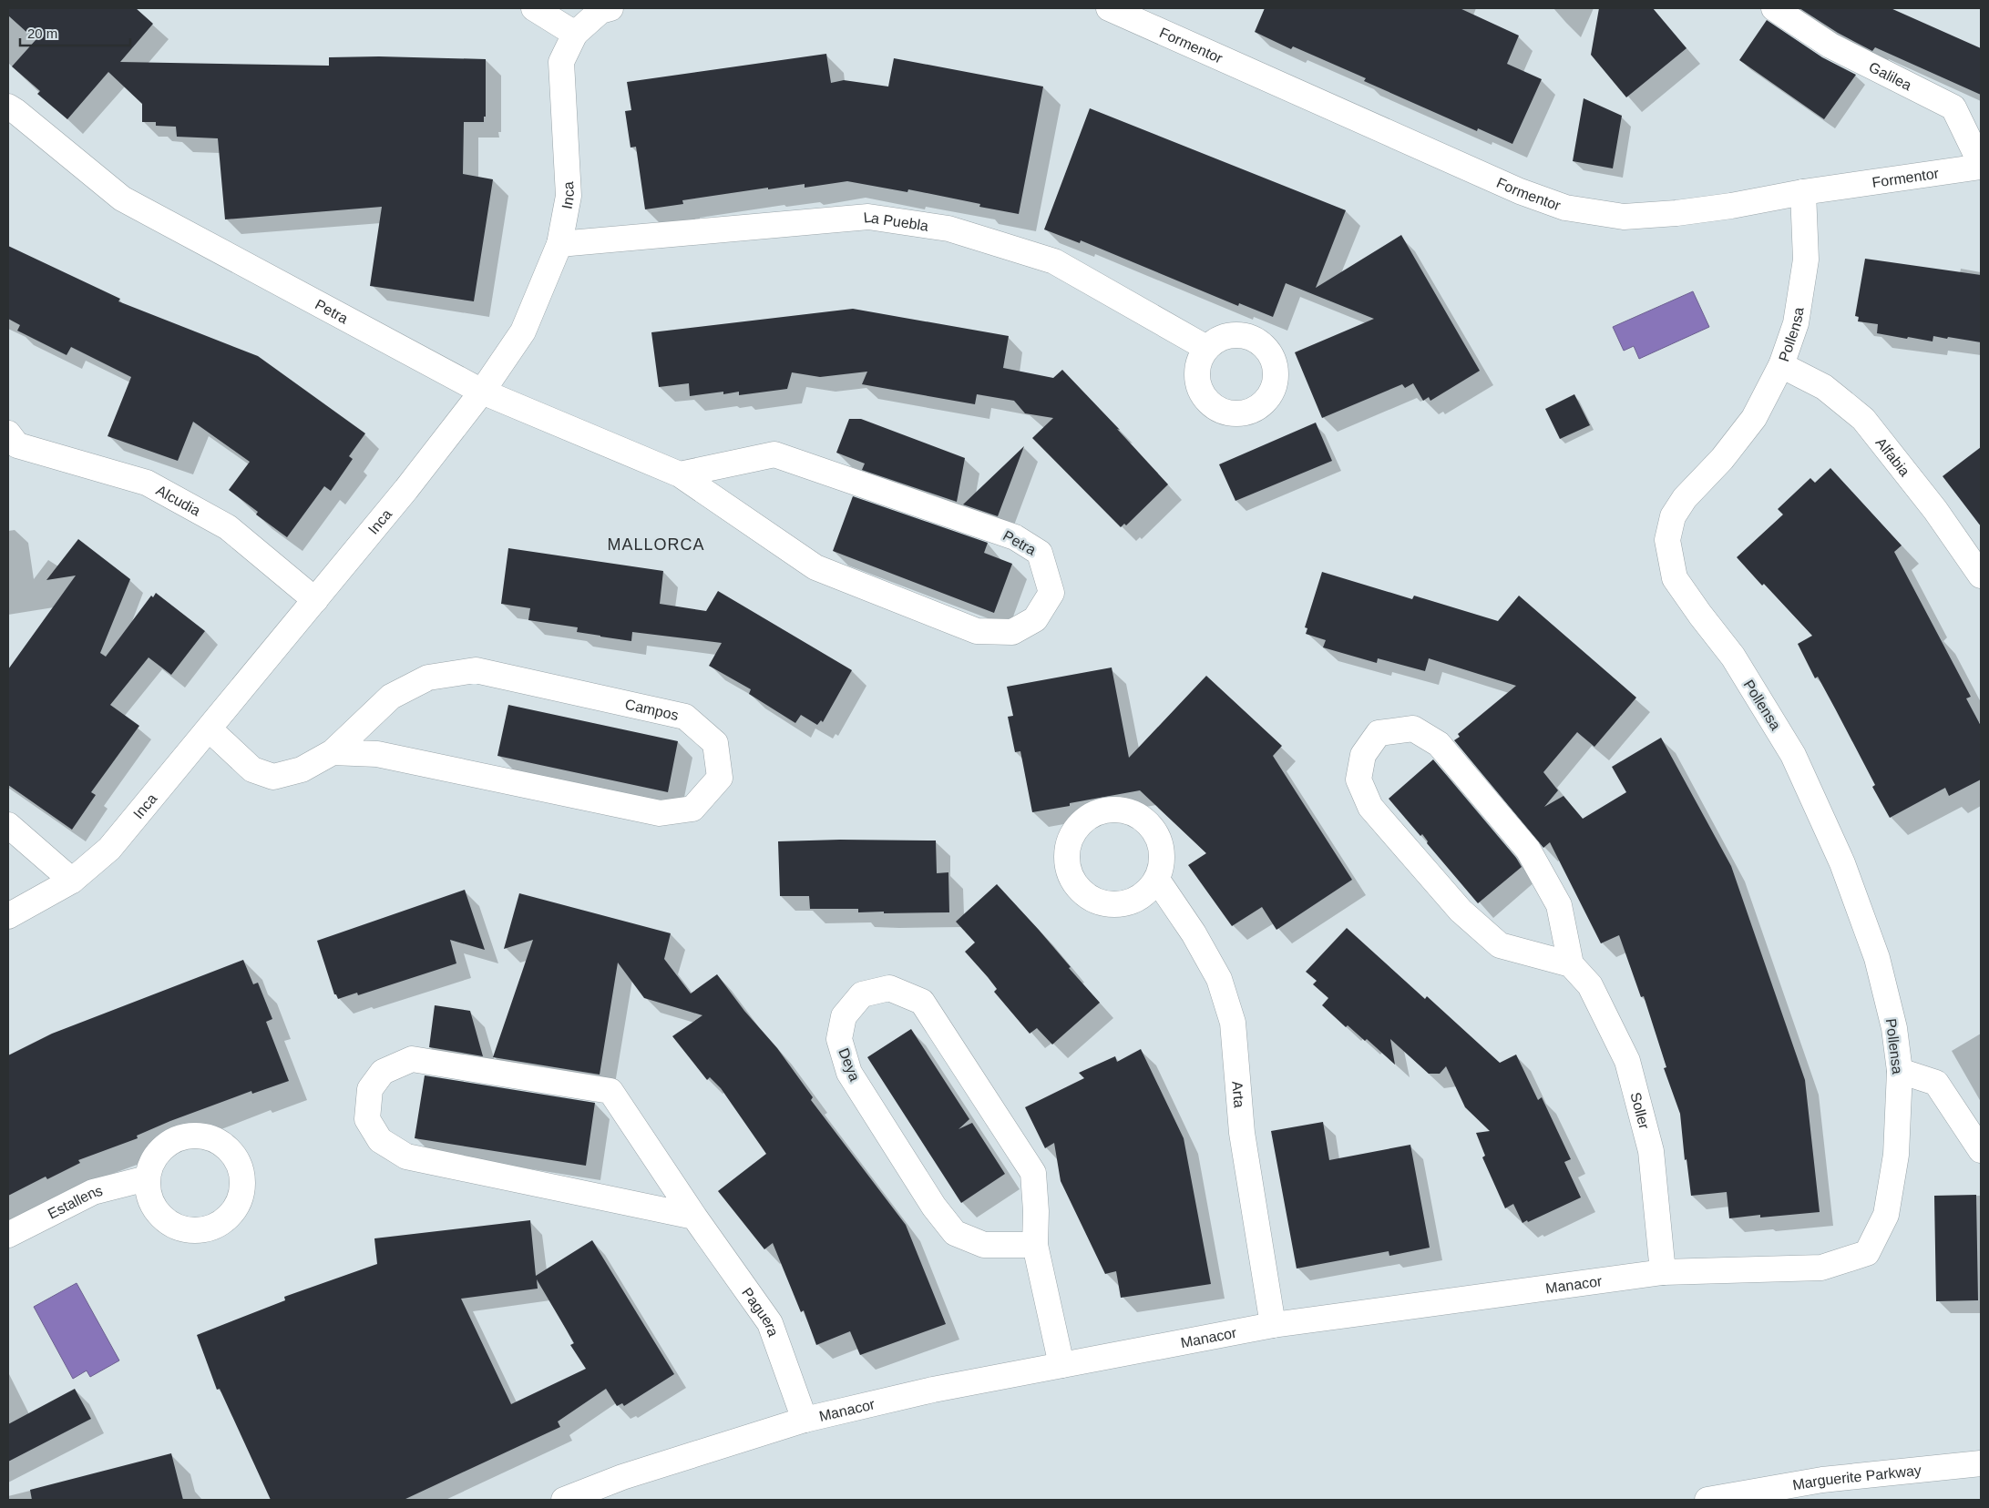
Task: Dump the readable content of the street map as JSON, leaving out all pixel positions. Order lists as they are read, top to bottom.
{
  "streets": {
    "street": [
      "Formentor",
      "Galilea",
      "Inca",
      "La Puebla",
      "Petra",
      "Pollensa",
      "Alfabia",
      "Alcudia",
      "Campos",
      "Deya",
      "Arta",
      "Soller",
      "Estallens",
      "Manacor",
      "Paguera",
      "Marguerite Parkway"
    ]
  },
  "crossings": [
    ["Formentor", "Galilea"],
    ["Formentor", "Pollensa"],
    ["Inca", "La Puebla"],
    ["Inca", "Petra"],
    ["Inca", "Alcudia"],
    ["Inca", "Campos"],
    ["Pollensa", "Alfabia"],
    ["Pollensa", "Manacor"],
    ["Deya", "Manacor"],
    ["Arta", "Manacor"],
    ["Soller", "Manacor"],
    ["Manacor", "Paguera"]
  ],
  "districts": ["MALLORCA"],
  "scale_bar": "20 m"
}
